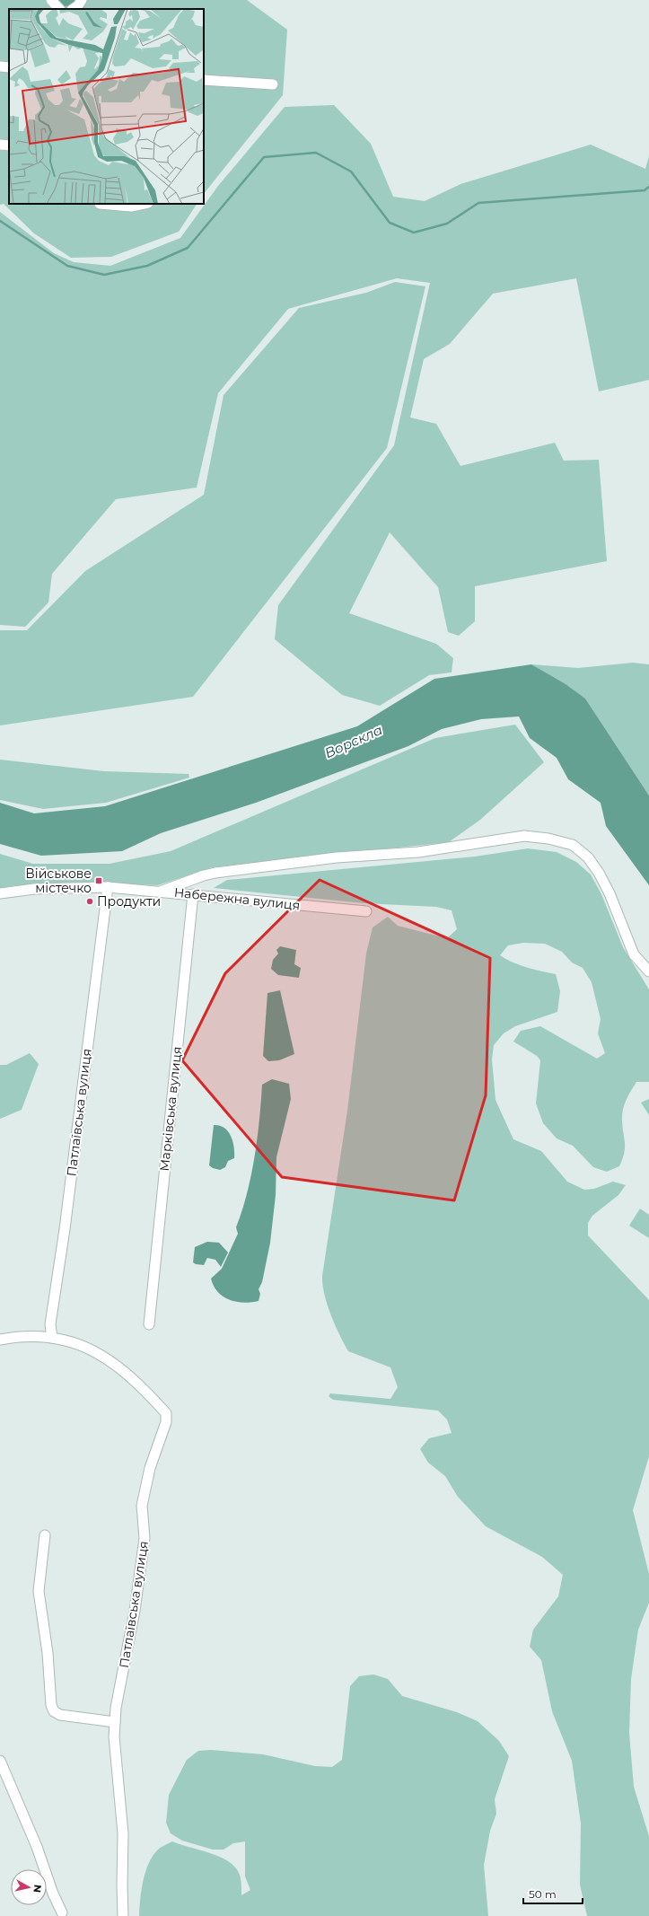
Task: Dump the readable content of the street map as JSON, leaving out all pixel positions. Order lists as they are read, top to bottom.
{
  "streets": {
    "street": ["Набережна вулиця", "Марківська вулиця", "Патлаївська вулиця"]
  },
  "crossings": [
    ["Набережна вулиця", "Марківська вулиця"],
    ["Набережна вулиця", "Патлаївська вулиця"]
  ],
  "water": ["Ворскла"],
  "places": {
    "transit": ["Військове містечко"],
    "other": ["Продукти"]
  },
  "scale_bar": "50 m",
  "north": "right"
}
